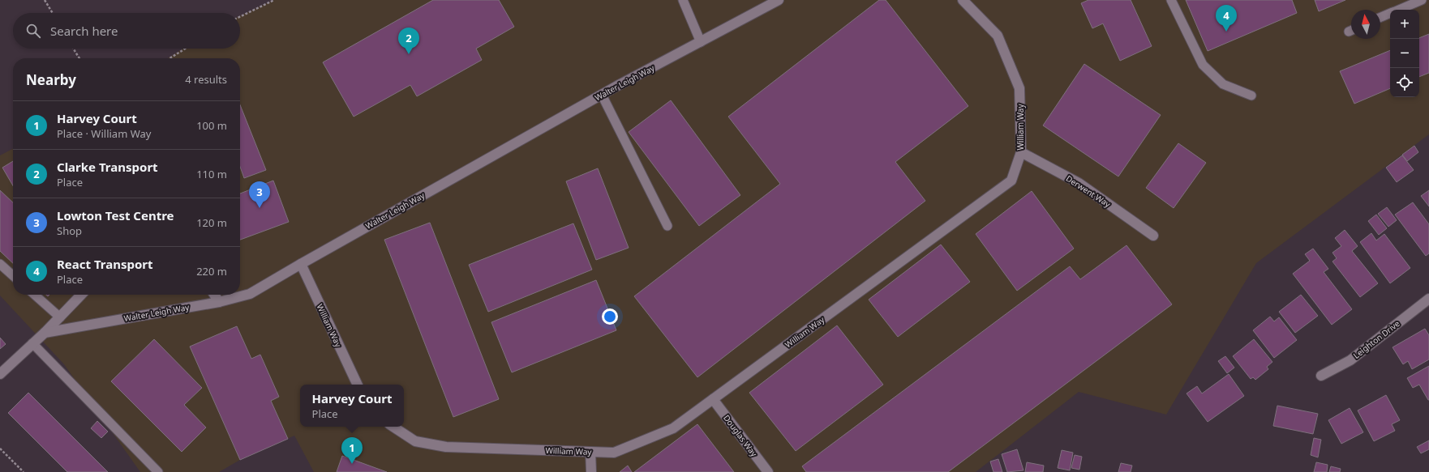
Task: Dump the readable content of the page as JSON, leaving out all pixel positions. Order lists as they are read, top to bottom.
{
  "streets": {
    "street": [
      "Walter Leigh Way",
      "William Way",
      "Derwent Way",
      "Leighton Drive",
      "Douglas Way"
    ]
  },
  "crossings": [
    ["Walter Leigh Way", "William Way"],
    ["William Way", "Derwent Way"],
    ["William Way", "Douglas Way"]
  ],
  "north": "top",
  "page": {
    "pins": [
      "4",
      "2",
      "3",
      "1"
    ],
    "map_buttons": ["+", "−"],
    "search": "Search here",
    "heading": ["Nearby", "4 results"],
    "list": [
      {
        "mark": "1",
        "name": "Harvey Court",
        "note": "Place · William Way",
        "value": "100 m"
      },
      {
        "mark": "2",
        "name": "Clarke Transport",
        "note": "Place",
        "value": "110 m"
      },
      {
        "mark": "3",
        "name": "Lowton Test Centre",
        "note": "Shop",
        "value": "120 m"
      },
      {
        "mark": "4",
        "name": "React Transport",
        "note": "Place",
        "value": "220 m"
      }
    ],
    "popup": ["Harvey Court", "Place"]
  }
}
